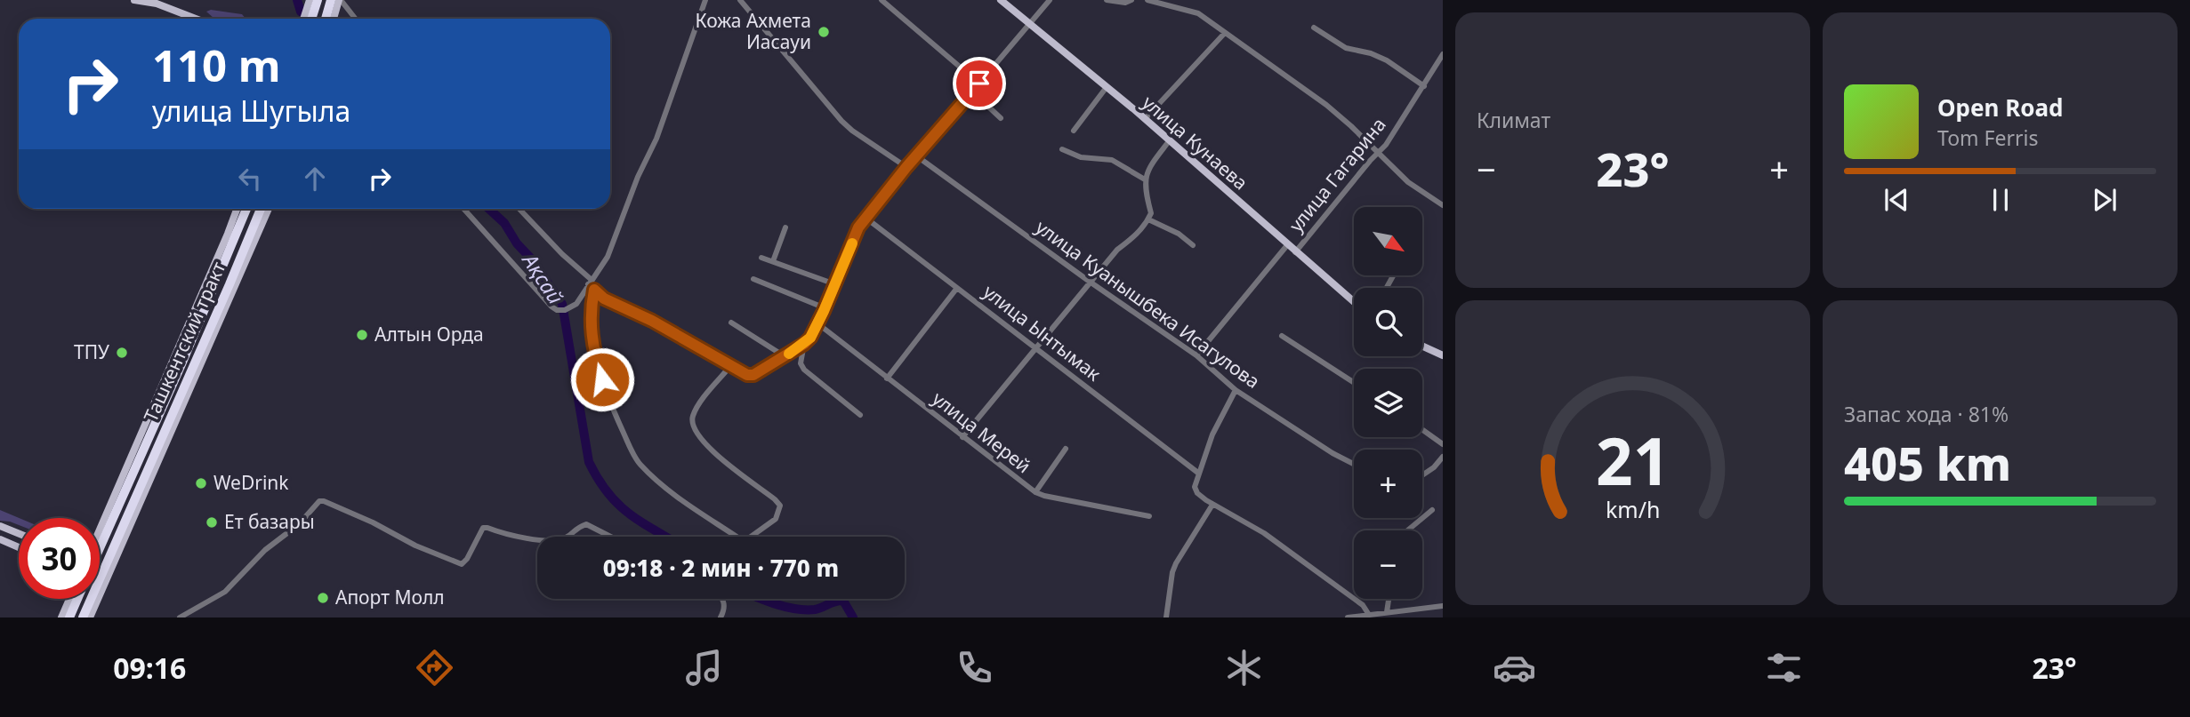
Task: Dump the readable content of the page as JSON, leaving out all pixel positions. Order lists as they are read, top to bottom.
{
  "streets": {
    "highway": ["Ташкентский тракт"],
    "main road": ["улица Кунаева"],
    "street": [
      "улица Гагарина",
      "улица Куанышбека Исагулова",
      "улица Ынтымак",
      "улица Мерей"
    ]
  },
  "crossings": [
    ["улица Кунаева", "улица Гагарина"]
  ],
  "water": ["Ақсай"],
  "places": [
    "Кожа Ахмета Иасауи",
    "Алтын Орда",
    "ТПУ",
    "WeDrink",
    "Ет базары",
    "Апорт Молл"
  ],
  "north": "bottom right",
  "page": {
    "tile": [
      "Климат",
      ["Запас хода · 81%", "405 km"]
    ],
    "turn": ["110 m", "улица Шугыла"],
    "song": ["Open Road", "Tom Ferris"],
    "heat": ["−", "23°", "+"],
    "map_buttons": ["+", "−"],
    "limit": "30",
    "trip": "09:18 · 2 мин · 770 m",
    "tabs": ["09:16", "23°"],
    "gauge": ["21", "km/h"]
  }
}
